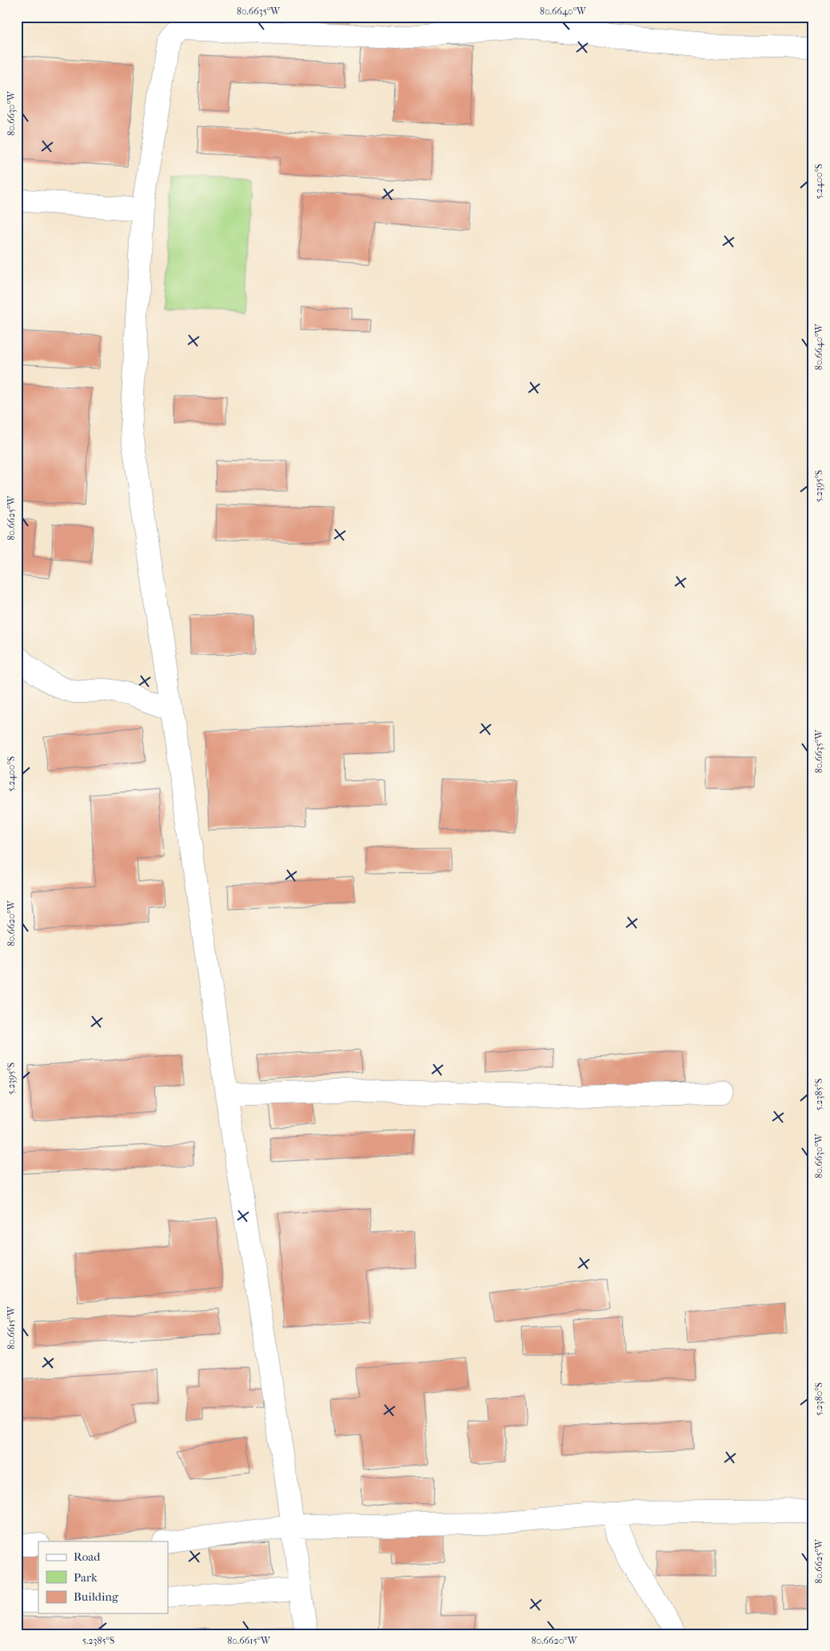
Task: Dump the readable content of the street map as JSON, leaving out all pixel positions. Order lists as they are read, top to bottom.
{
  "legend": ["Road", "Park", "Building"],
  "coordinates": [
    "80.6635°W",
    "80.6640°W",
    "80.6630°W",
    "5.2400°S",
    "5.2395°S",
    "80.6625°W",
    "80.6620°W",
    "5.2385°S",
    "80.6615°W",
    "5.2380°S"
  ]
}
